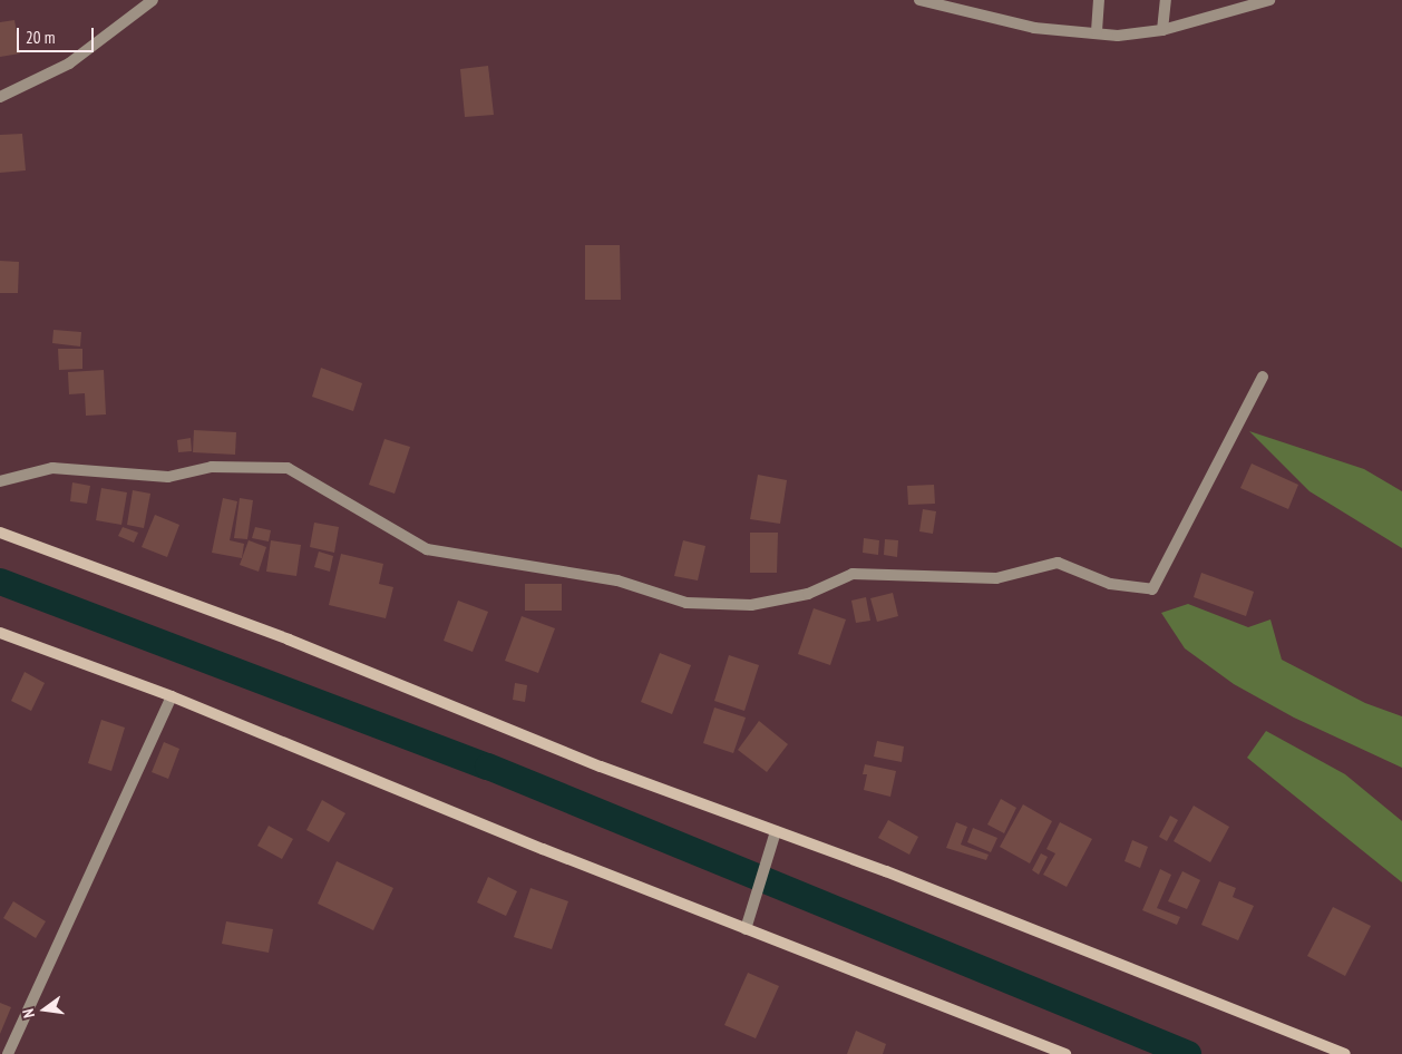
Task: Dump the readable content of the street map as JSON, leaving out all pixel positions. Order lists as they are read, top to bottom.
{
  "scale_bar": "20 m",
  "north": "left"
}
